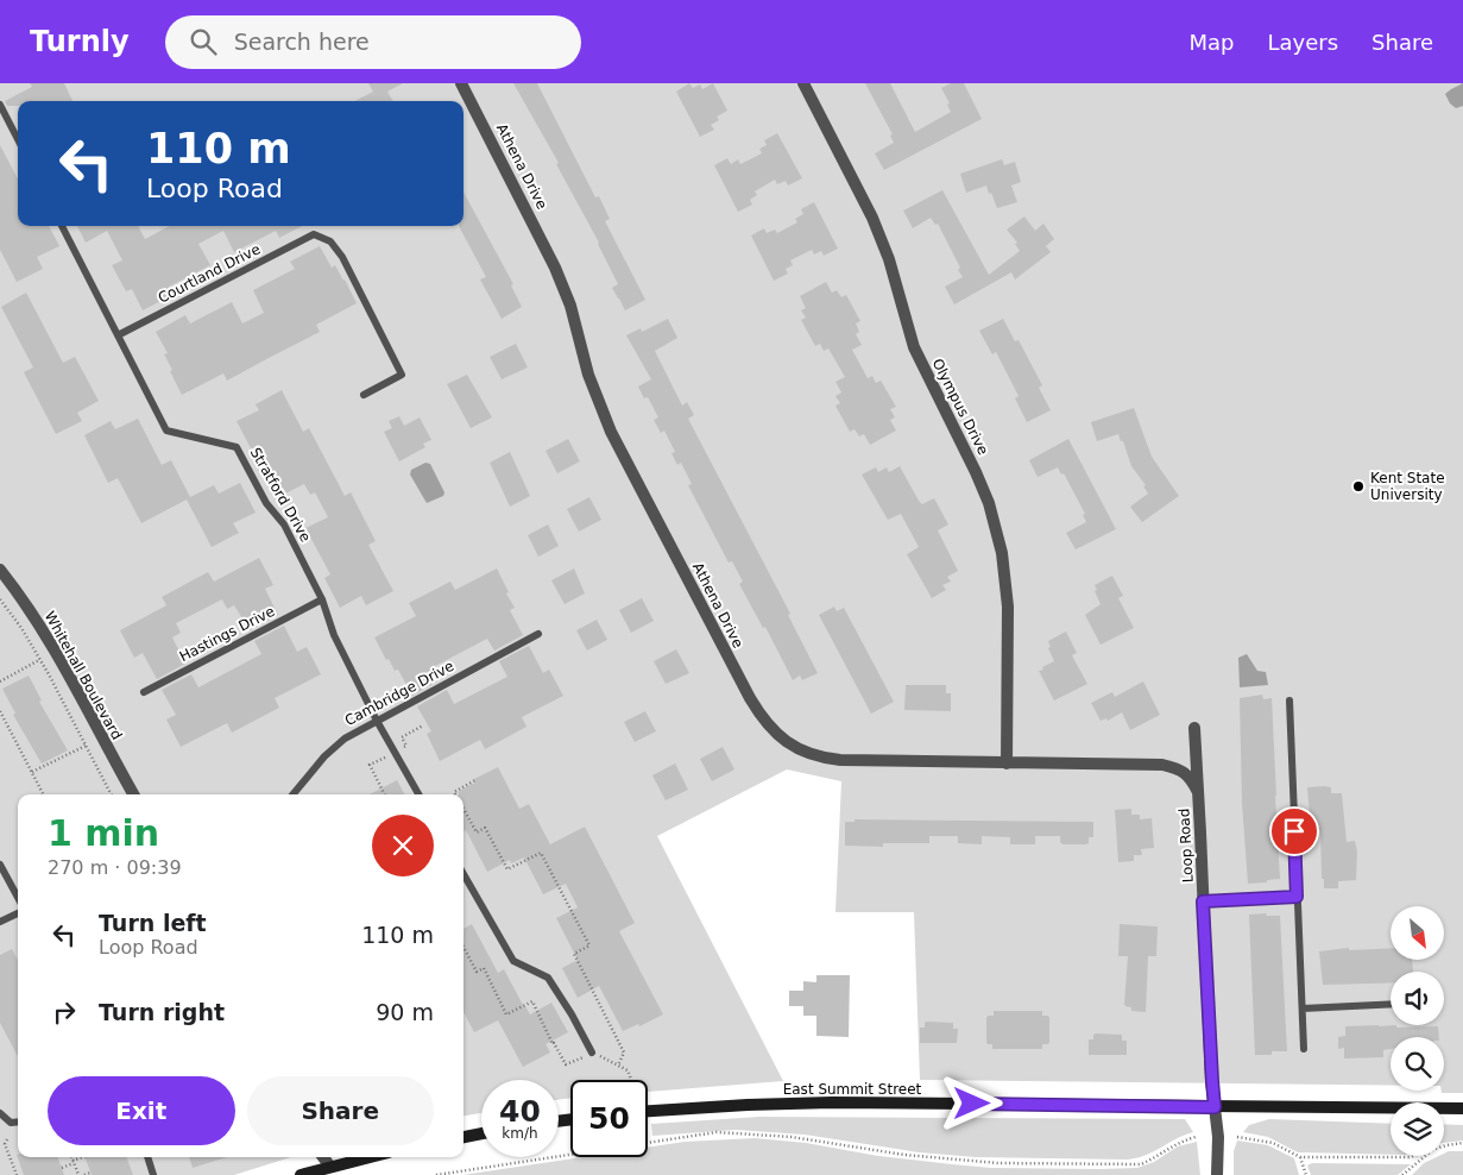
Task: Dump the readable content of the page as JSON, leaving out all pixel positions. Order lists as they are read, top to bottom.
{
  "streets": {
    "main road": ["East Summit Street"],
    "street": [
      "Athena Drive",
      "Olympus Drive",
      "Whitehall Boulevard",
      "Loop Road"
    ],
    "lane": [
      "Courtland Drive",
      "Stratford Drive",
      "Hastings Drive",
      "Cambridge Drive"
    ]
  },
  "crossings": [
    ["Athena Drive", "Olympus Drive"],
    ["Athena Drive", "Loop Road"],
    ["Courtland Drive", "Stratford Drive"],
    ["Stratford Drive", "Hastings Drive"],
    ["Stratford Drive", "Cambridge Drive"],
    ["Loop Road", "East Summit Street"]
  ],
  "places": ["Kent State University"],
  "north": "bottom right",
  "page": {
    "header": "Turnly",
    "search": "Search here",
    "nav": ["Map", "Layers", "Share"],
    "turn": ["110 m", "Loop Road"],
    "heading": ["1 min", "270 m · 09:39"],
    "list": [
      {
        "name": "Turn left",
        "note": "Loop Road",
        "value": "110 m"
      },
      {
        "name": "Turn right",
        "value": "90 m"
      }
    ],
    "buttons": ["Exit", "Share"],
    "speed": "40 km/h",
    "limit": "50"
  }
}
